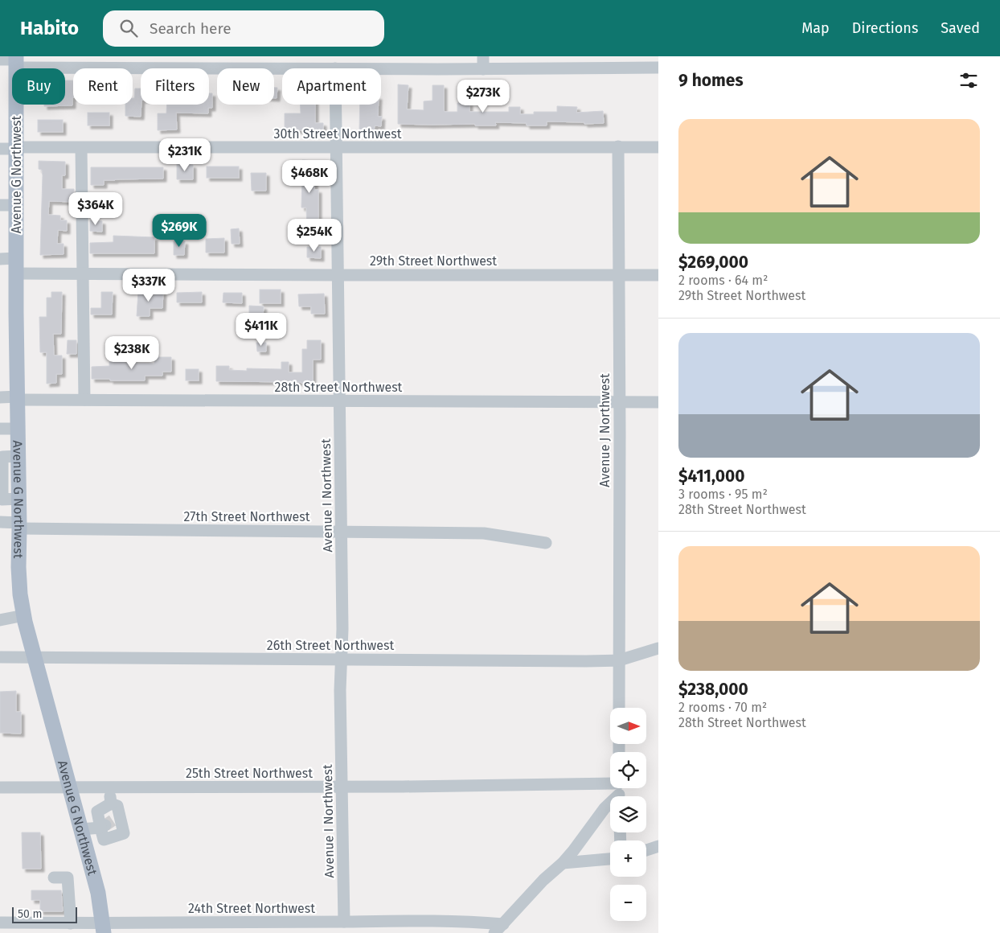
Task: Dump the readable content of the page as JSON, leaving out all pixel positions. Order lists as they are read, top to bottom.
{
  "streets": {
    "main road": ["Avenue G Northwest"],
    "street": [
      "30th Street Northwest",
      "29th Street Northwest",
      "28th Street Northwest",
      "Avenue J Northwest",
      "Avenue I Northwest",
      "27th Street Northwest",
      "26th Street Northwest",
      "25th Street Northwest",
      "24th Street Northwest"
    ]
  },
  "crossings": [
    ["30th Street Northwest", "Avenue G Northwest"],
    ["30th Street Northwest", "Avenue J Northwest"],
    ["30th Street Northwest", "Avenue I Northwest"],
    ["Avenue G Northwest", "29th Street Northwest"],
    ["Avenue G Northwest", "28th Street Northwest"],
    ["Avenue G Northwest", "27th Street Northwest"],
    ["Avenue G Northwest", "26th Street Northwest"],
    ["Avenue G Northwest", "25th Street Northwest"],
    ["Avenue G Northwest", "24th Street Northwest"],
    ["29th Street Northwest", "Avenue J Northwest"],
    ["29th Street Northwest", "Avenue I Northwest"],
    ["28th Street Northwest", "Avenue J Northwest"],
    ["28th Street Northwest", "Avenue I Northwest"],
    ["Avenue J Northwest", "26th Street Northwest"],
    ["Avenue I Northwest", "27th Street Northwest"],
    ["Avenue I Northwest", "26th Street Northwest"],
    ["Avenue I Northwest", "25th Street Northwest"],
    ["Avenue I Northwest", "24th Street Northwest"]
  ],
  "scale_bar": "50 m",
  "north": "right",
  "page": {
    "header": "Habito",
    "search": "Search here",
    "nav": ["Map", "Directions", "Saved"],
    "heading": "9 homes",
    "chip": [
      "Buy",
      "Rent",
      "Filters",
      "New",
      "Apartment"
    ],
    "price": [
      "$273K",
      "$231K",
      "$468K",
      "$364K",
      "$269K",
      "$254K",
      "$337K",
      "$411K",
      "$238K"
    ],
    "list": [
      {
        "name": "$269,000",
        "note": "2 rooms · 64 m² · 29th Street Northwest"
      },
      {
        "name": "$411,000",
        "note": "3 rooms · 95 m² · 28th Street Northwest"
      },
      {
        "name": "$238,000",
        "note": "2 rooms · 70 m² · 28th Street Northwest"
      }
    ],
    "map_buttons": ["+", "−"],
    "scale": "50 m"
  }
}
